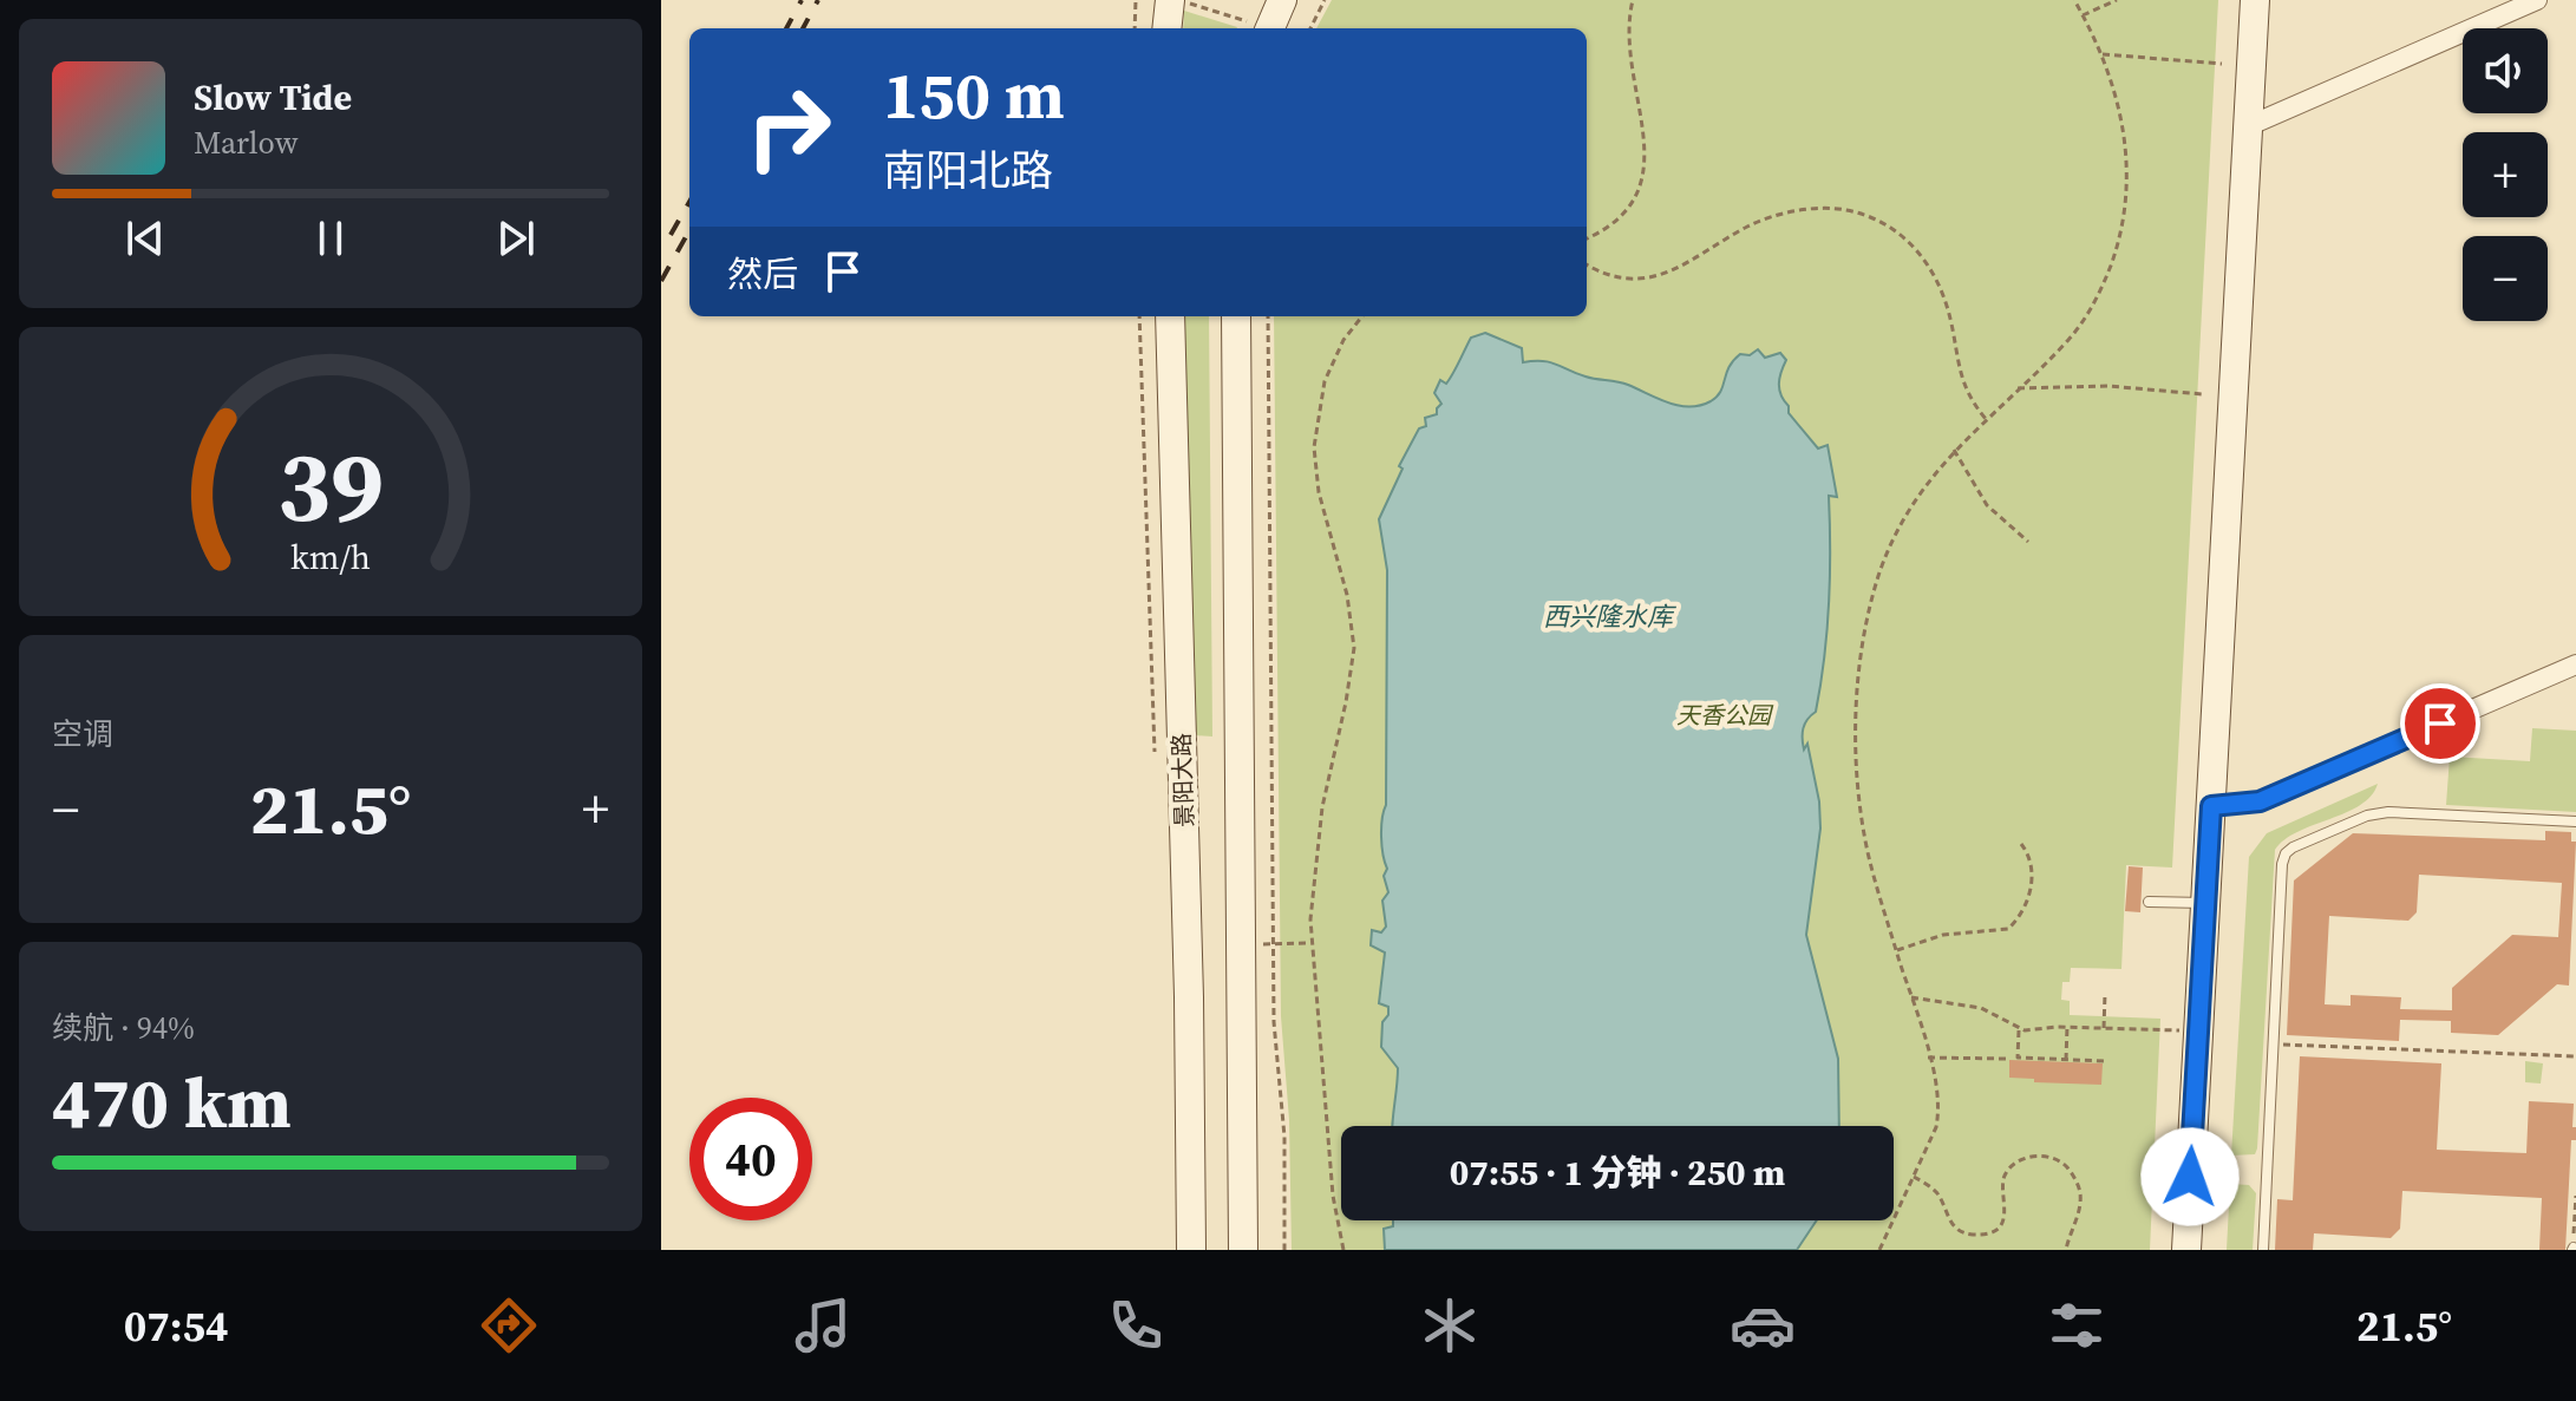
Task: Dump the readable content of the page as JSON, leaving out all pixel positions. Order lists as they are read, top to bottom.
{
  "streets": {
    "main road": ["景阳大路"]
  },
  "water": ["西兴隆水库"],
  "parks": ["天香公园"],
  "page": {
    "map_buttons": ["+", "−"],
    "turn": ["150 m", "南阳北路"],
    "song": ["Slow Tide", "Marlow"],
    "then": "然后",
    "tile": [
      "空调",
      ["续航 · 94%", "470 km"]
    ],
    "heat": ["−", "21.5°", "+"],
    "limit": "40",
    "trip": "07:55 · 1 分钟 · 250 m",
    "tabs": ["07:54", "21.5°"],
    "gauge": ["39", "km/h"]
  }
}
